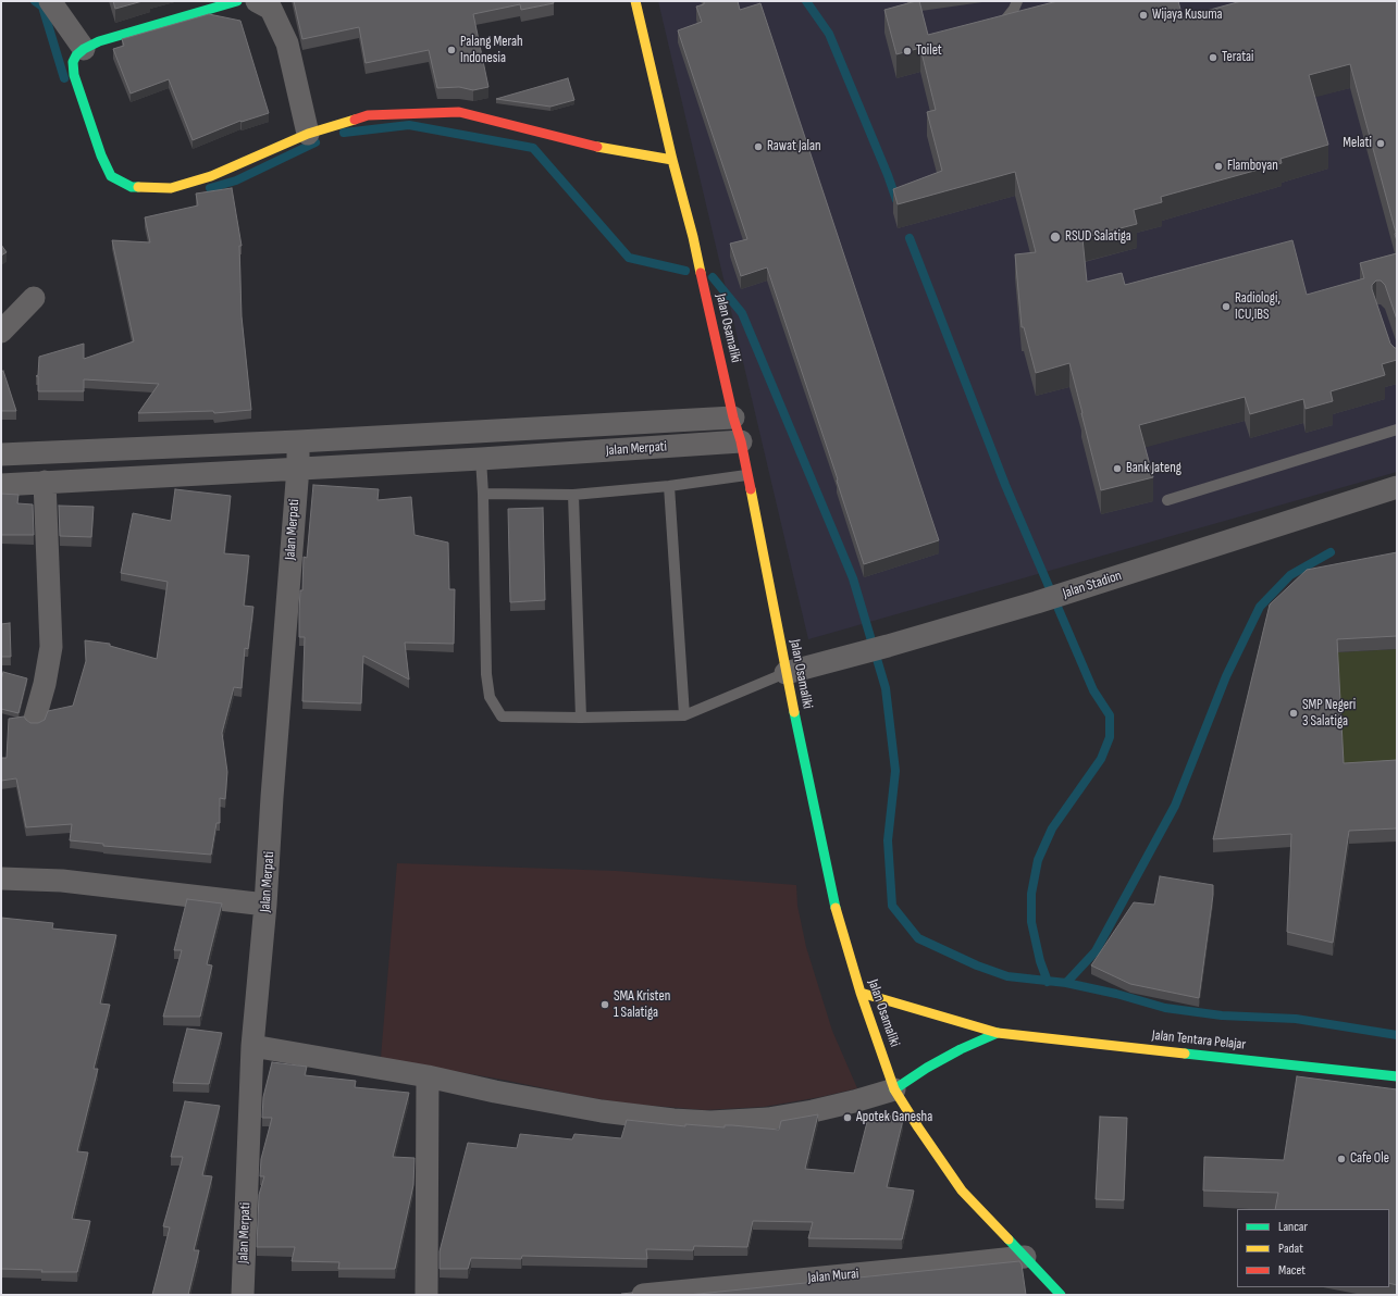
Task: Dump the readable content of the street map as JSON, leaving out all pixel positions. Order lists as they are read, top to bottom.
{
  "streets": {
    "street": [
      "Jalan Osamaliki",
      "Jalan Merpati",
      "Jalan Stadion",
      "Jalan Tentara Pelajar",
      "Jalan Murai"
    ]
  },
  "crossings": [
    ["Jalan Osamaliki", "Jalan Merpati"],
    ["Jalan Osamaliki", "Jalan Stadion"],
    ["Jalan Osamaliki", "Jalan Tentara Pelajar"],
    ["Jalan Osamaliki", "Jalan Murai"]
  ],
  "places": [
    "Wijaya Kusuma",
    "Palang Merah Indonesia",
    "Toilet",
    "Teratai",
    "Melati",
    "Rawat Jalan",
    "Flamboyan",
    "RSUD Salatiga",
    "Radiologi, ICU,IBS",
    "Bank Jateng",
    "SMP Negeri 3 Salatiga",
    "SMA Kristen 1 Salatiga",
    "Apotek Ganesha",
    "Cafe Ole"
  ],
  "legend": ["Lancar", "Padat", "Macet"]
}
